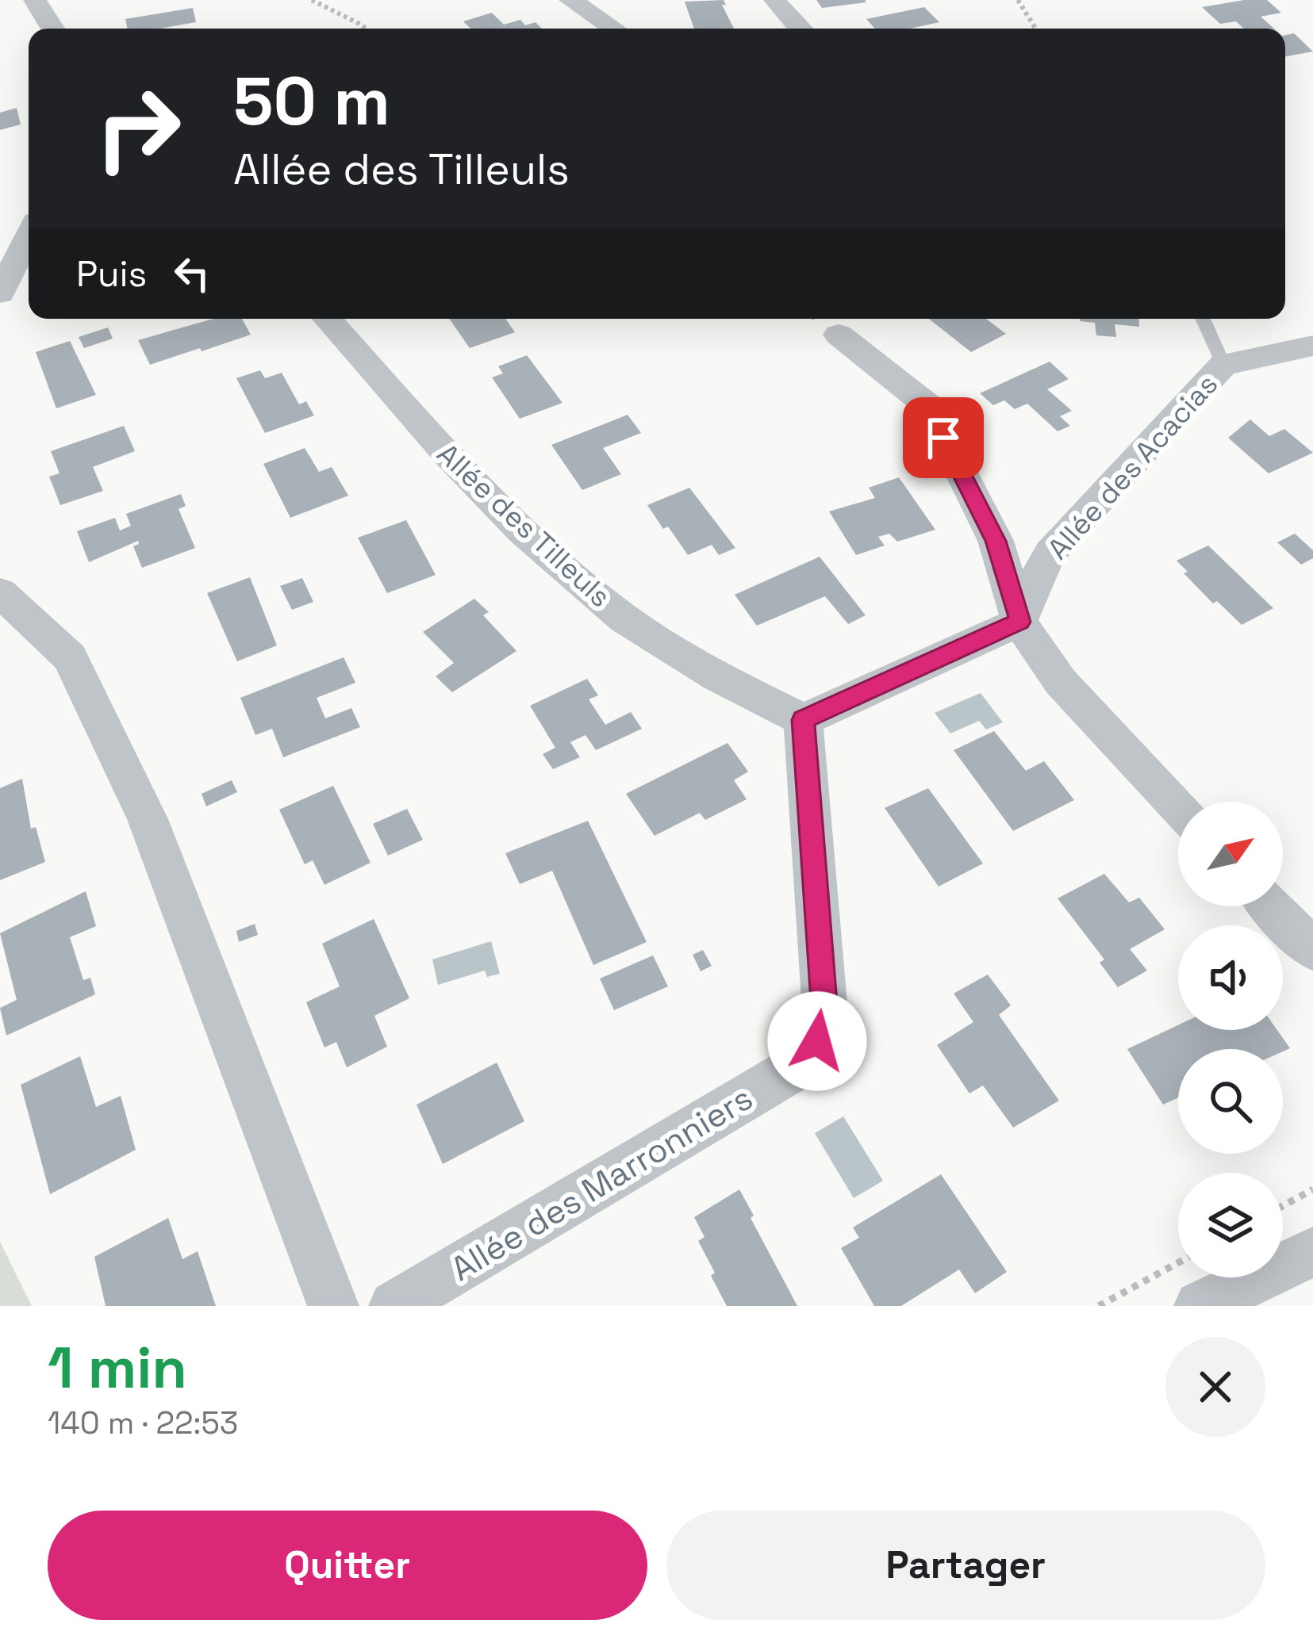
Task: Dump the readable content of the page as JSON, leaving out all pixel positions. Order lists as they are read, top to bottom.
{
  "streets": {
    "street": ["Allée des Acacias", "Allée des Tilleuls", "Allée des Marronniers"]
  },
  "crossings": [
    ["Allée des Tilleuls", "Allée des Marronniers"]
  ],
  "north": "top right",
  "page": {
    "turn": ["50 m", "Allée des Tilleuls"],
    "then": "Puis",
    "heading": ["1 min", "140 m · 22:53"],
    "buttons": ["Quitter", "Partager"]
  }
}
